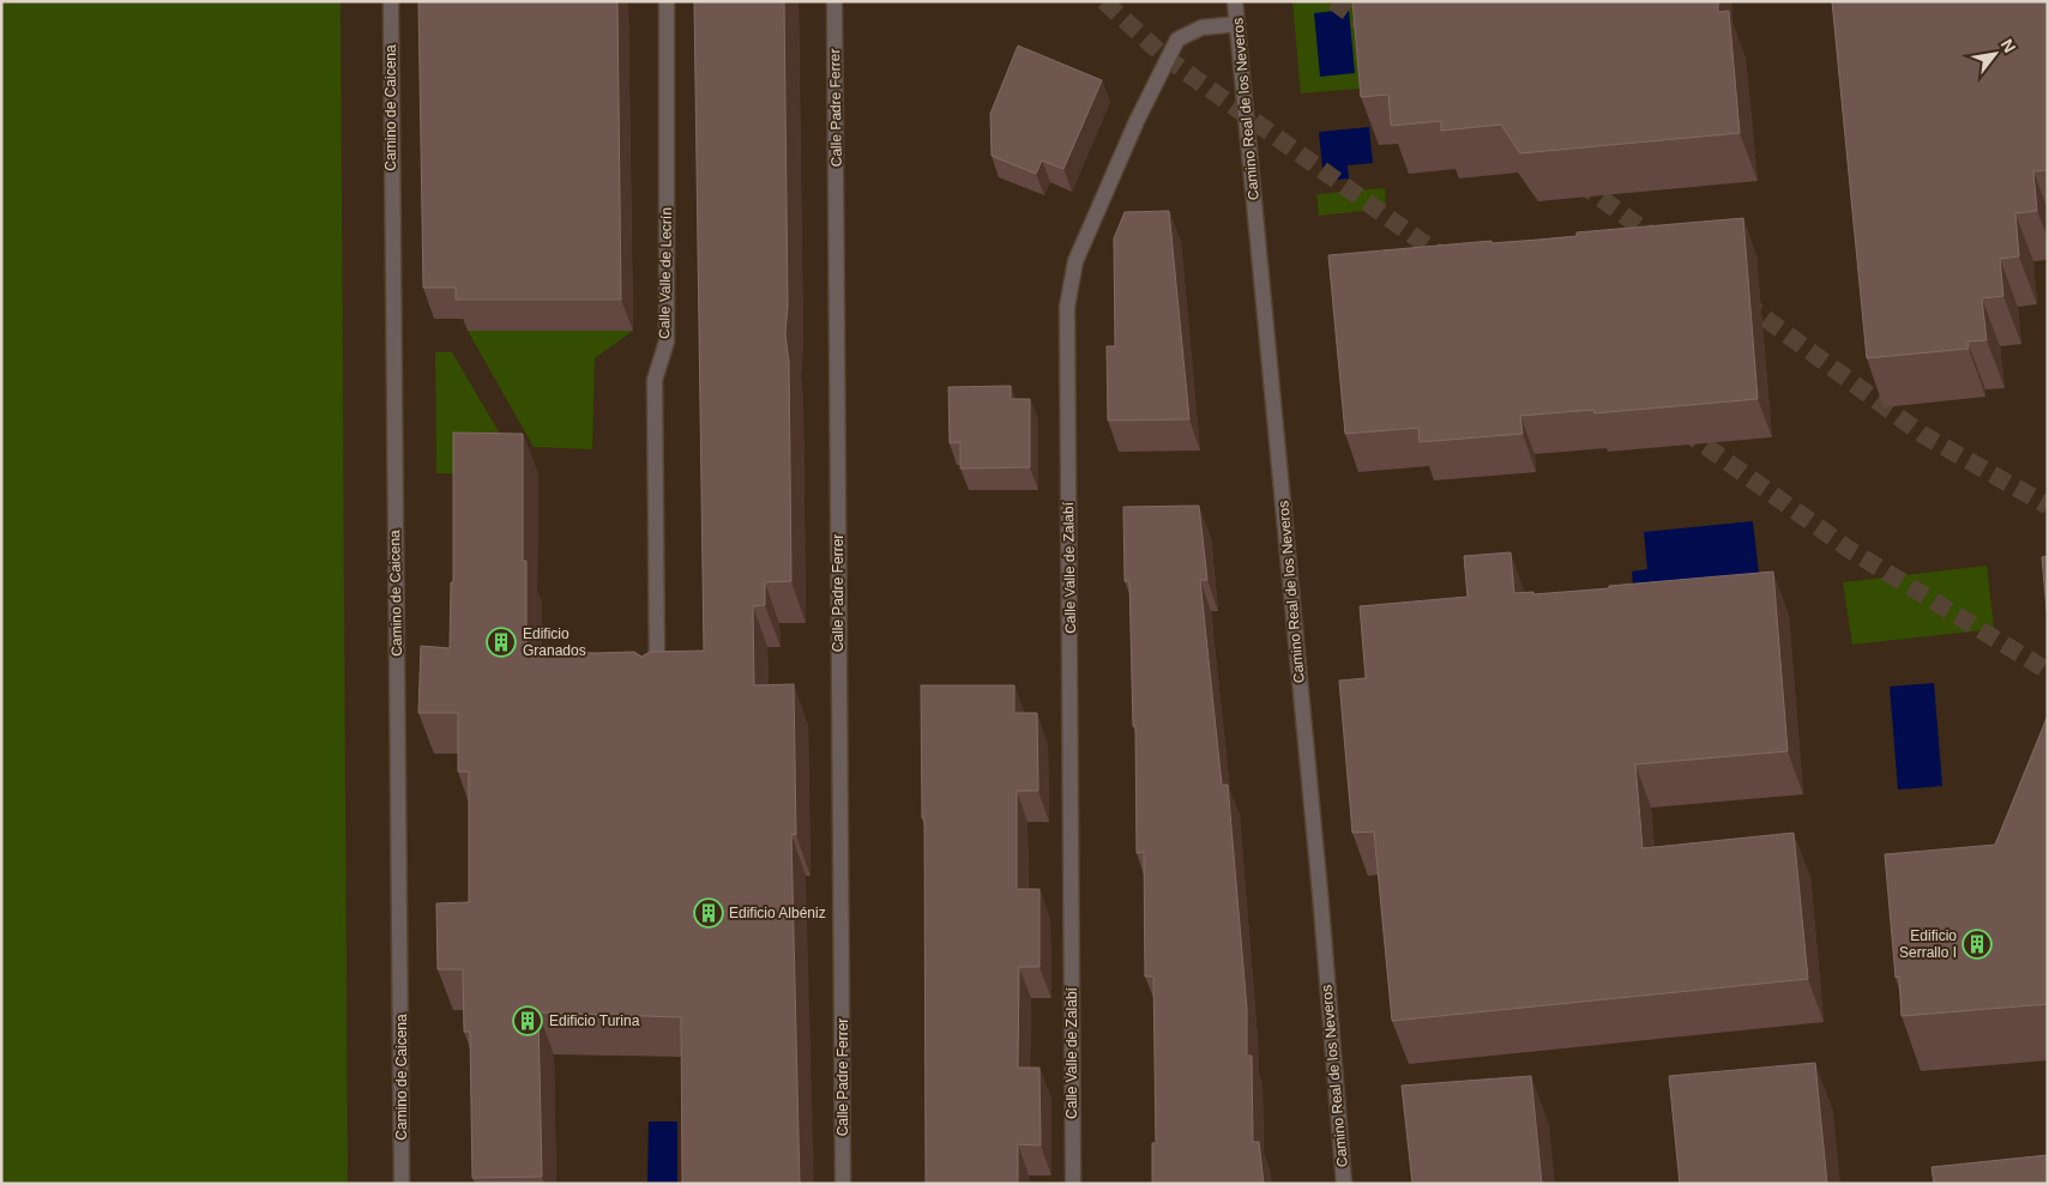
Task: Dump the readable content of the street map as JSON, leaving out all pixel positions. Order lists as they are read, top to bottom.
{
  "streets": {
    "street": [
      "Camino de Caicena",
      "Calle Padre Ferrer",
      "Camino Real de los Neveros",
      "Calle Valle de Lecrín",
      "Calle Valle de Zalabí"
    ]
  },
  "crossings": [
    ["Camino Real de los Neveros", "Calle Valle de Zalabí"]
  ],
  "places": {
    "building": [
      "Edificio Granados",
      "Edificio Albéniz",
      "Edificio Serrallo I",
      "Edificio Turina"
    ]
  },
  "north": "top right"
}
